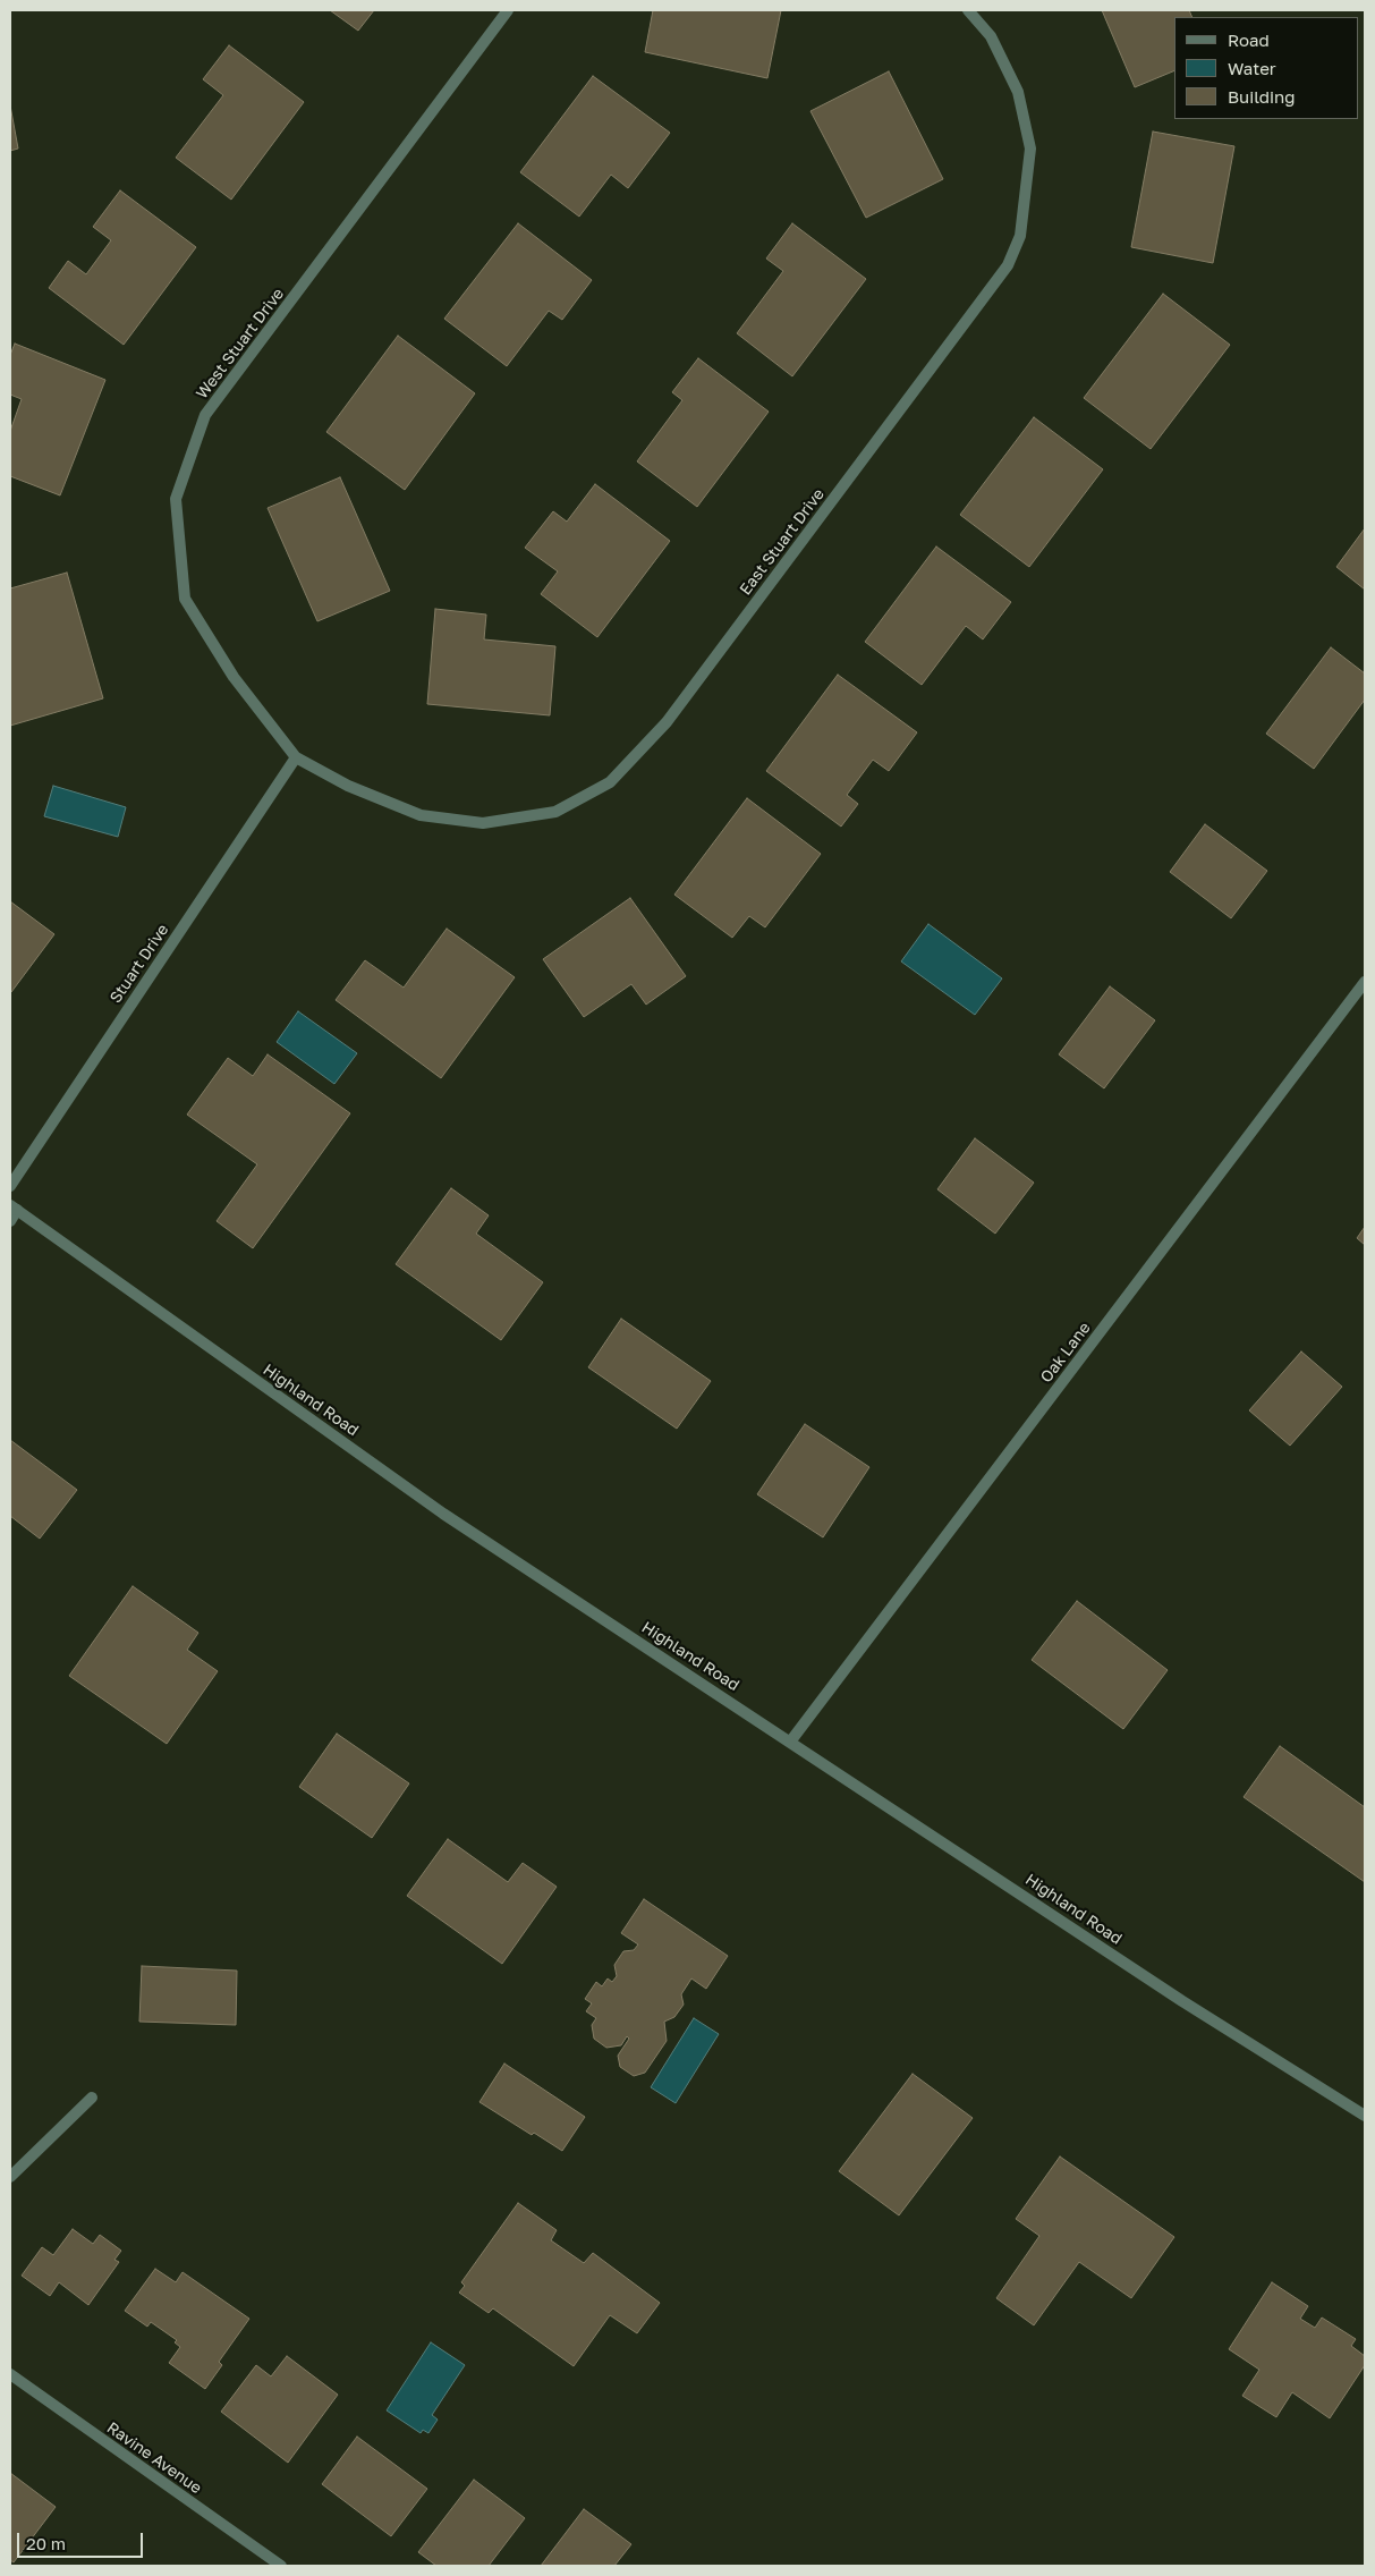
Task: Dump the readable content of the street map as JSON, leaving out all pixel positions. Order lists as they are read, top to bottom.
{
  "streets": {
    "street": [
      "West Stuart Drive",
      "East Stuart Drive",
      "Stuart Drive",
      "Oak Lane",
      "Highland Road",
      "Ravine Avenue"
    ]
  },
  "crossings": [
    ["West Stuart Drive", "East Stuart Drive"],
    ["West Stuart Drive", "Stuart Drive"],
    ["East Stuart Drive", "Stuart Drive"],
    ["Oak Lane", "Highland Road"]
  ],
  "legend": ["Road", "Water", "Building"],
  "scale_bar": "20 m"
}
